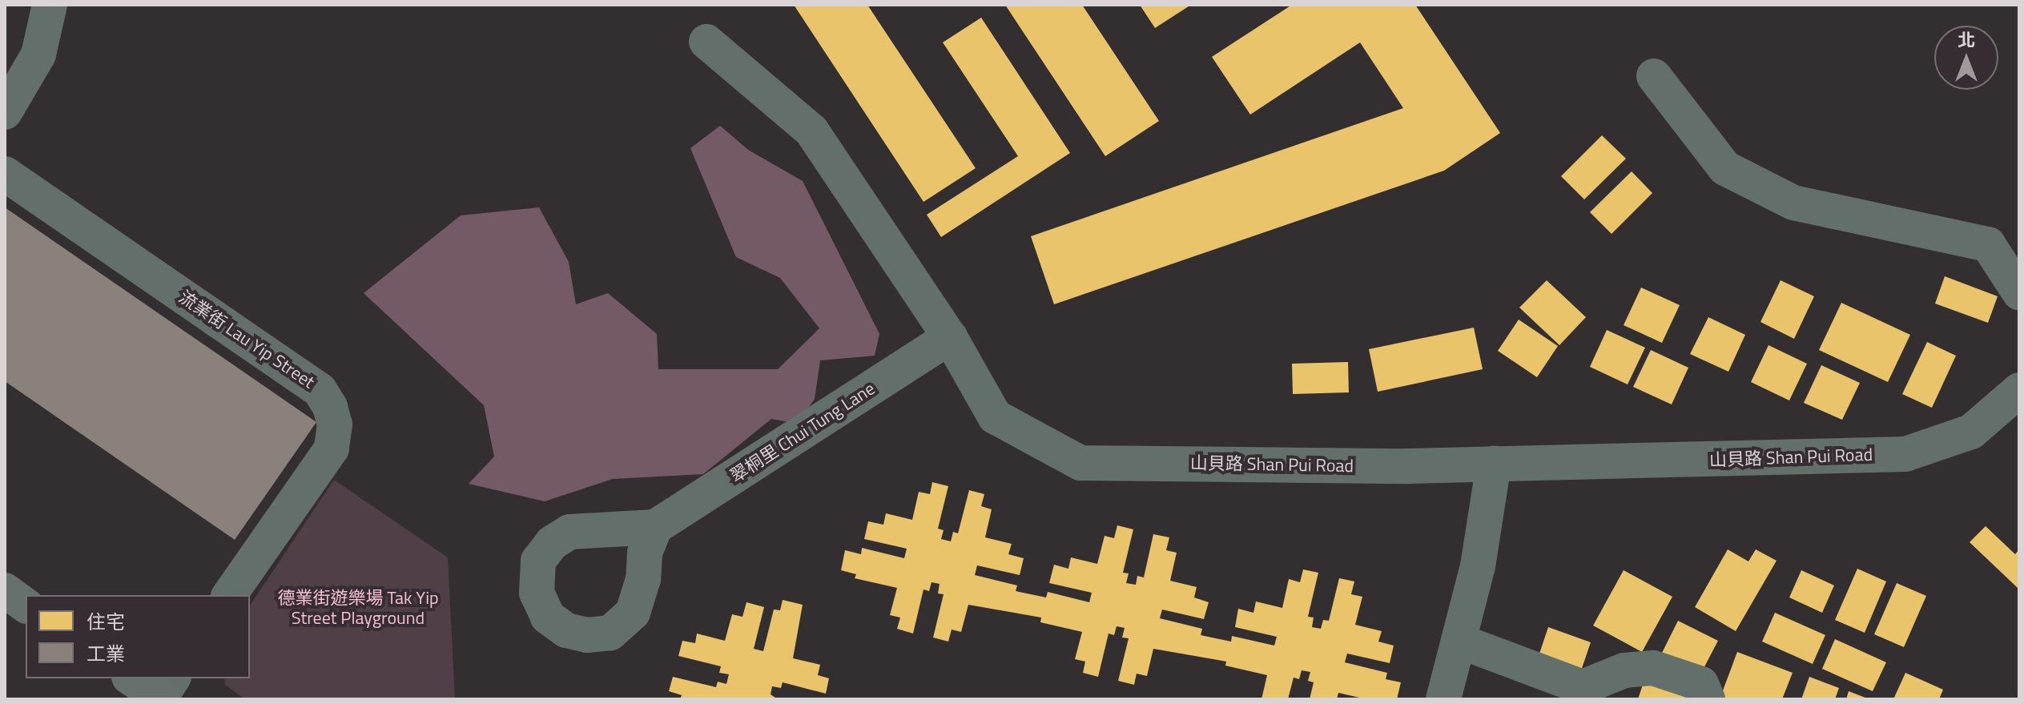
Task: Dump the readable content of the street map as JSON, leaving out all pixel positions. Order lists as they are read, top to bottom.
{
  "streets": {
    "street": ["流業街 Lau Yip Street", "翠桐里 Chui Tung Lane", "山貝路 Shan Pui Road"]
  },
  "crossings": [
    ["翠桐里 Chui Tung Lane", "山貝路 Shan Pui Road"]
  ],
  "parks": ["德業街遊樂場 Tak Yip Street Playground"],
  "legend": ["住宅", "工業"],
  "north": "top"
}
